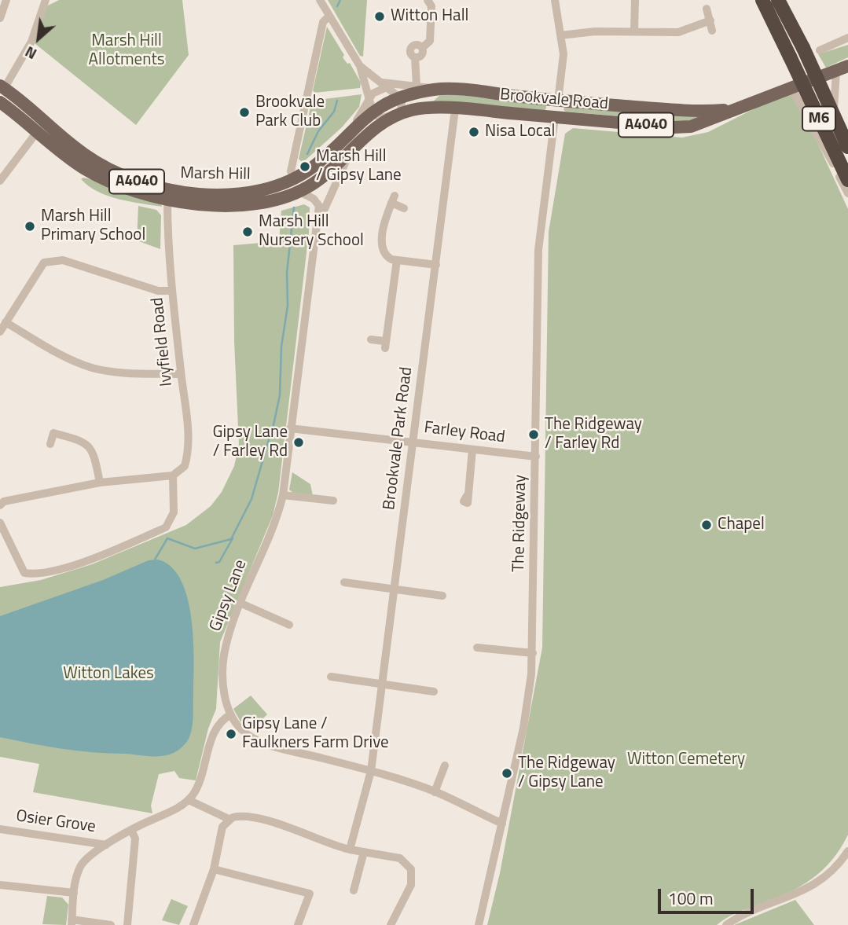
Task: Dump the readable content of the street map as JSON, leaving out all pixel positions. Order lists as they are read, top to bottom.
{
  "streets": {
    "highway": ["M6"],
    "main road": ["Brookvale Road", "A4040", "Marsh Hill"],
    "street": [
      "Ivyfield Road",
      "Farley Road",
      "Brookvale Park Road",
      "The Ridgeway",
      "Gipsy Lane",
      "Osier Grove"
    ]
  },
  "crossings": [
    ["Brookvale Road", "Marsh Hill"],
    ["Brookvale Road", "Brookvale Park Road"],
    ["Brookvale Road", "The Ridgeway"],
    ["Marsh Hill", "Ivyfield Road"],
    ["Marsh Hill", "Gipsy Lane"],
    ["Farley Road", "Brookvale Park Road"],
    ["Farley Road", "The Ridgeway"],
    ["Farley Road", "Gipsy Lane"]
  ],
  "parks": ["Marsh Hill Allotments", "Witton Lakes", "Witton Cemetery"],
  "places": [
    "Witton Hall",
    "Brookvale Park Club",
    "Nisa Local",
    "Marsh Hill / Gipsy Lane",
    "Marsh Hill Primary School",
    "Marsh Hill Nursery School",
    "The Ridgeway / Farley Rd",
    "Gipsy Lane / Farley Rd",
    "Chapel",
    "Gipsy Lane / Faulkners Farm Drive",
    "The Ridgeway / Gipsy Lane"
  ],
  "scale_bar": "100 m",
  "north": "bottom left"
}
